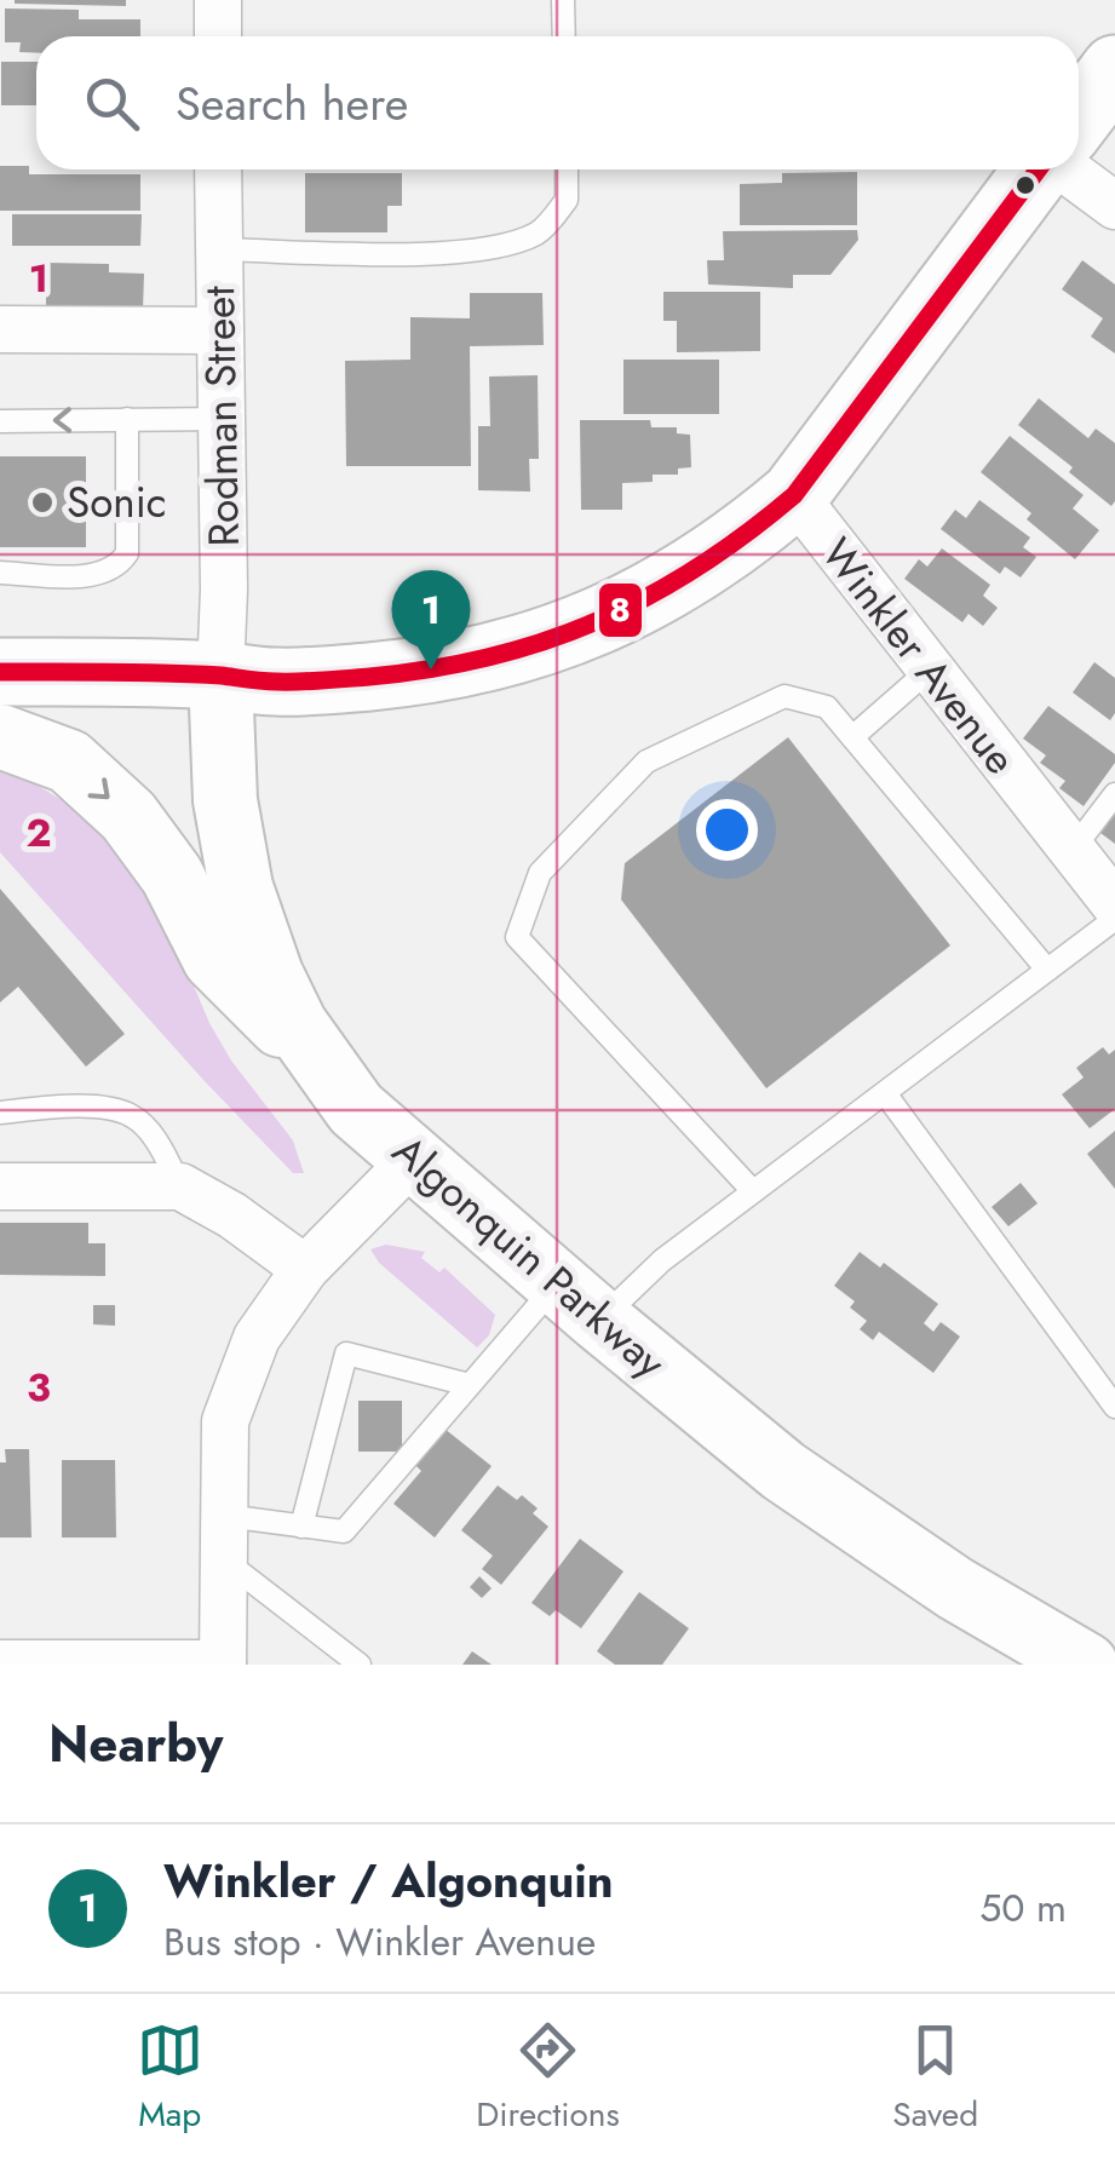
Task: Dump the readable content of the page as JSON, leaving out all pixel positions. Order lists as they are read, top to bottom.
{
  "streets": {
    "main road": ["Winkler Avenue", "Algonquin Parkway"],
    "street": ["Rodman Street"]
  },
  "crossings": [
    ["Rodman Street", "Winkler Avenue"],
    ["Rodman Street", "Algonquin Parkway"],
    ["Winkler Avenue", "Algonquin Parkway"]
  ],
  "places": ["Sonic"],
  "lines": ["transit line 8"],
  "page": {
    "search": "Search here",
    "pins": "1",
    "heading": "Nearby",
    "list": [
      {
        "mark": "1",
        "name": "Winkler / Algonquin",
        "note": "Bus stop · Winkler Avenue",
        "value": "50 m"
      }
    ],
    "nav": ["Map", "Directions", "Saved"]
  },
  "grid": {
    "rows": ["1", "2", "3"]
  }
}
